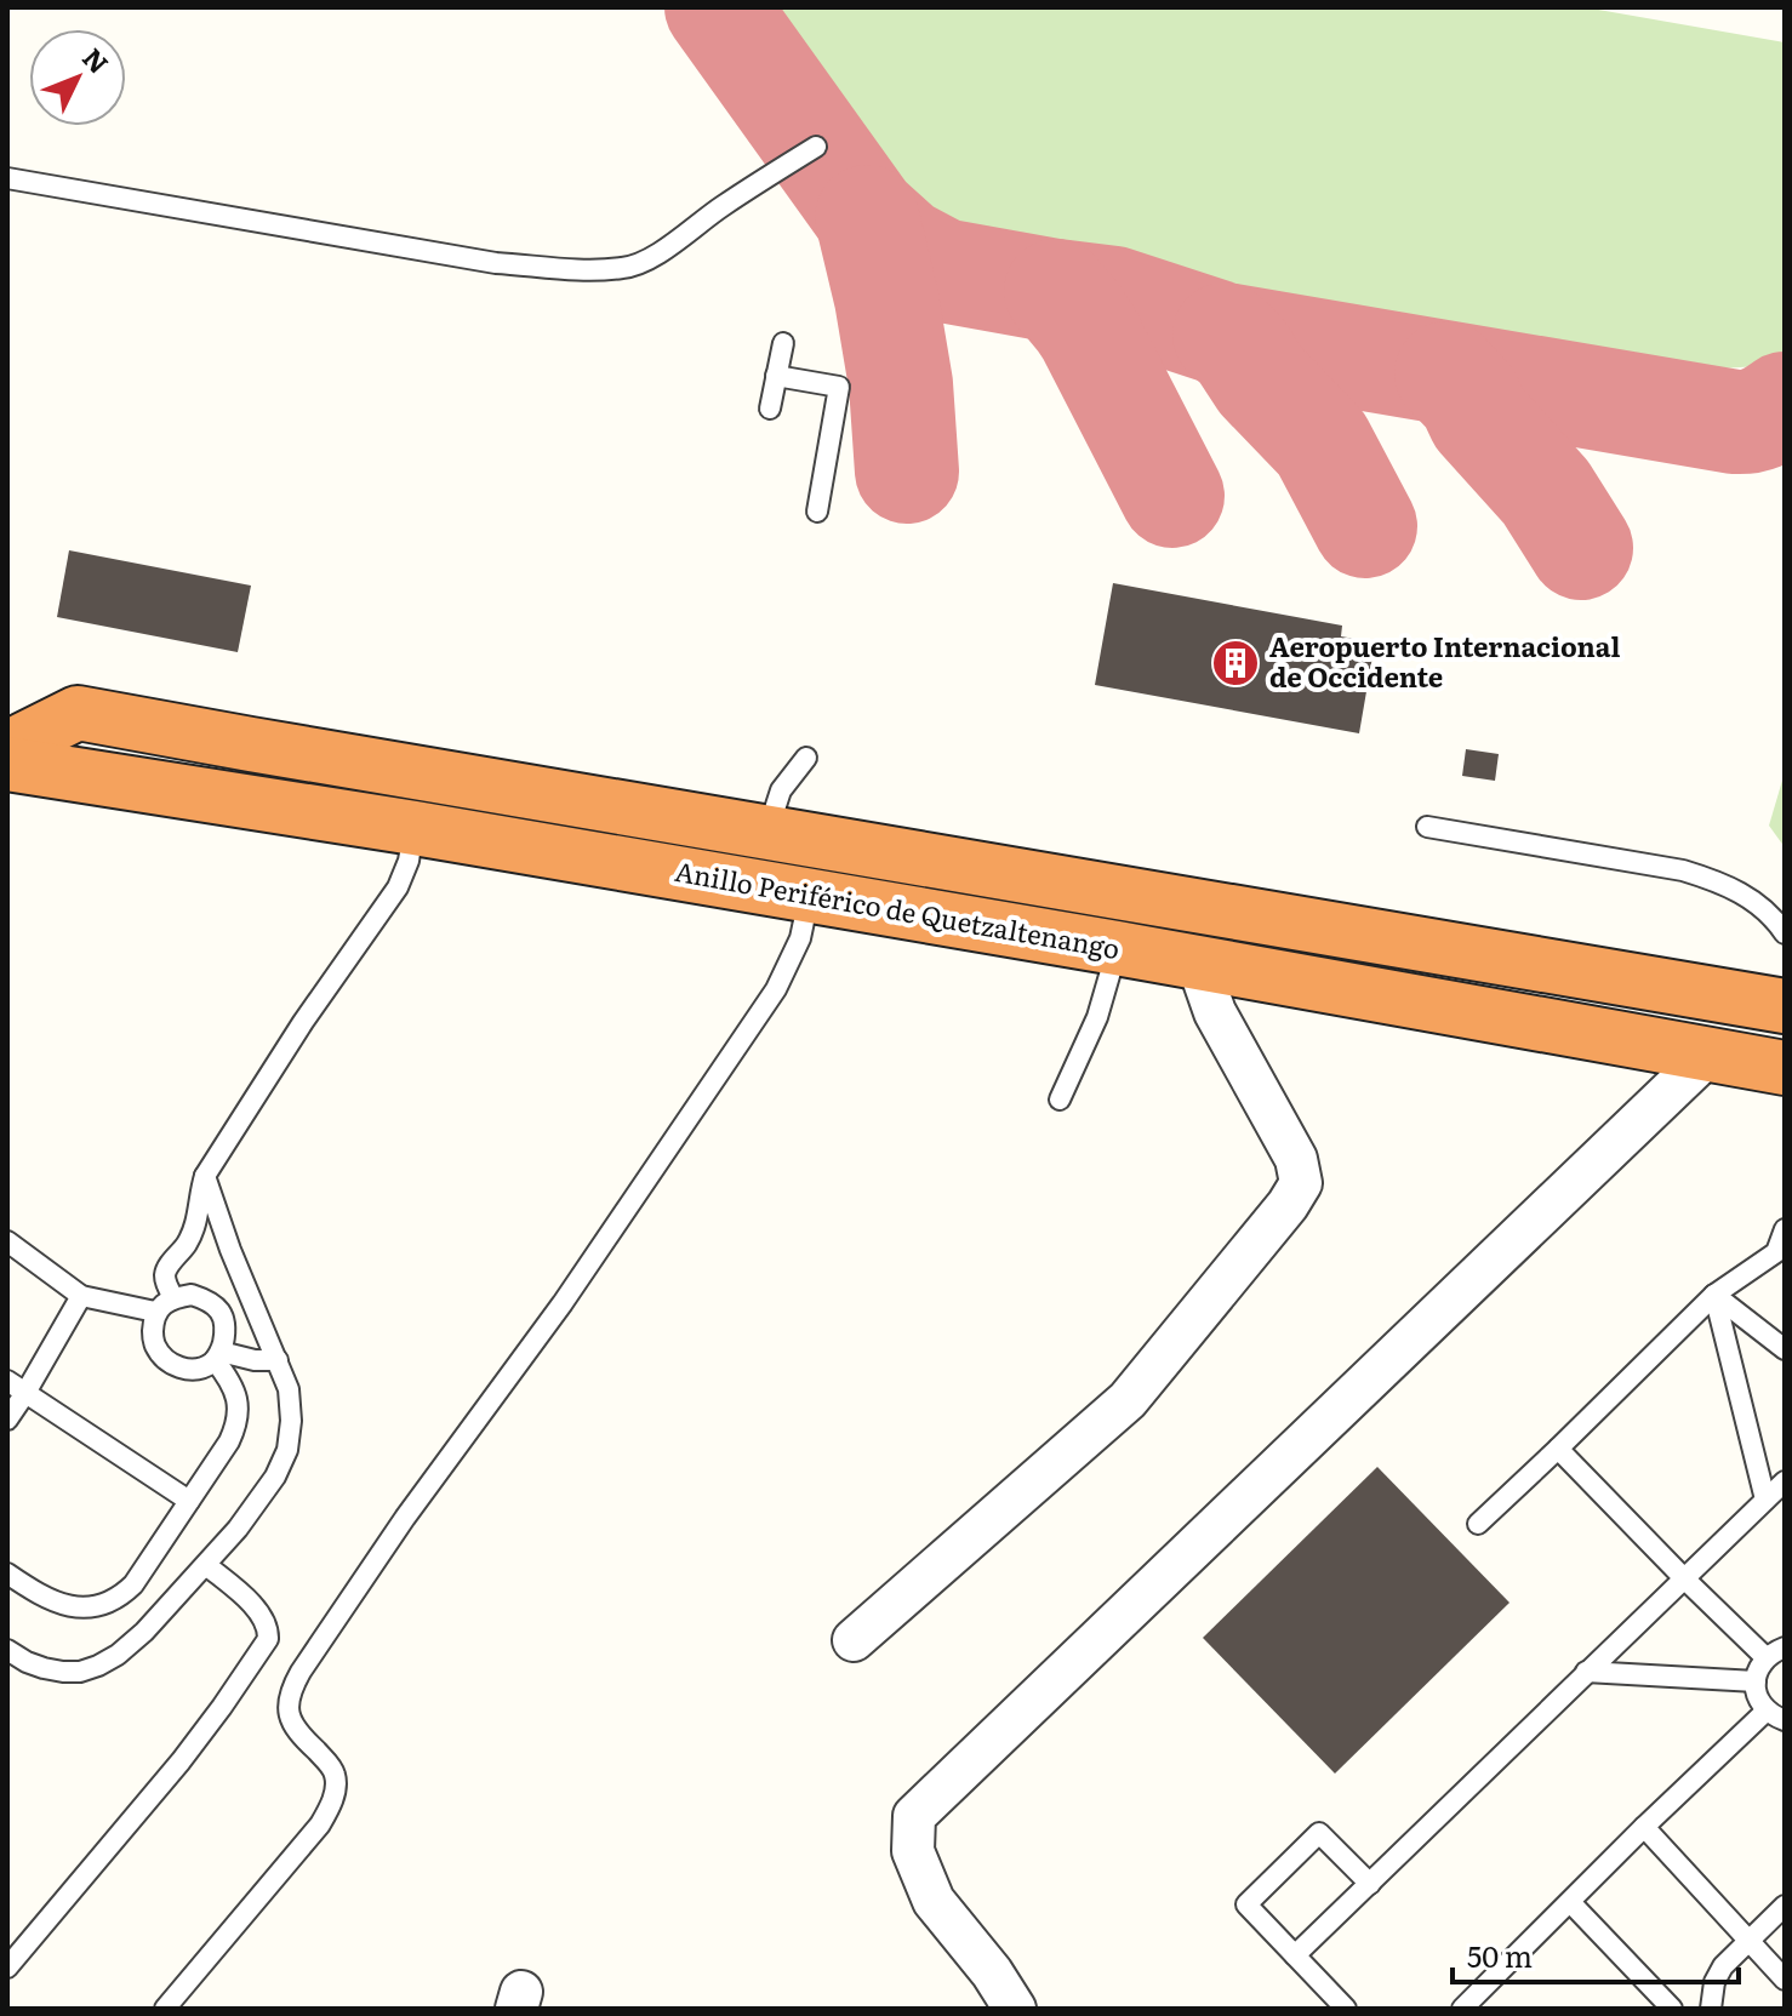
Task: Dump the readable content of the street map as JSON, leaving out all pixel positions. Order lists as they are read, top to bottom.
{
  "streets": {
    "highway": ["Anillo Periférico de Quetzaltenango"]
  },
  "places": {
    "building": ["Aeropuerto Internacional de Occidente"]
  },
  "scale_bar": "50 m",
  "north": "top right"
}
